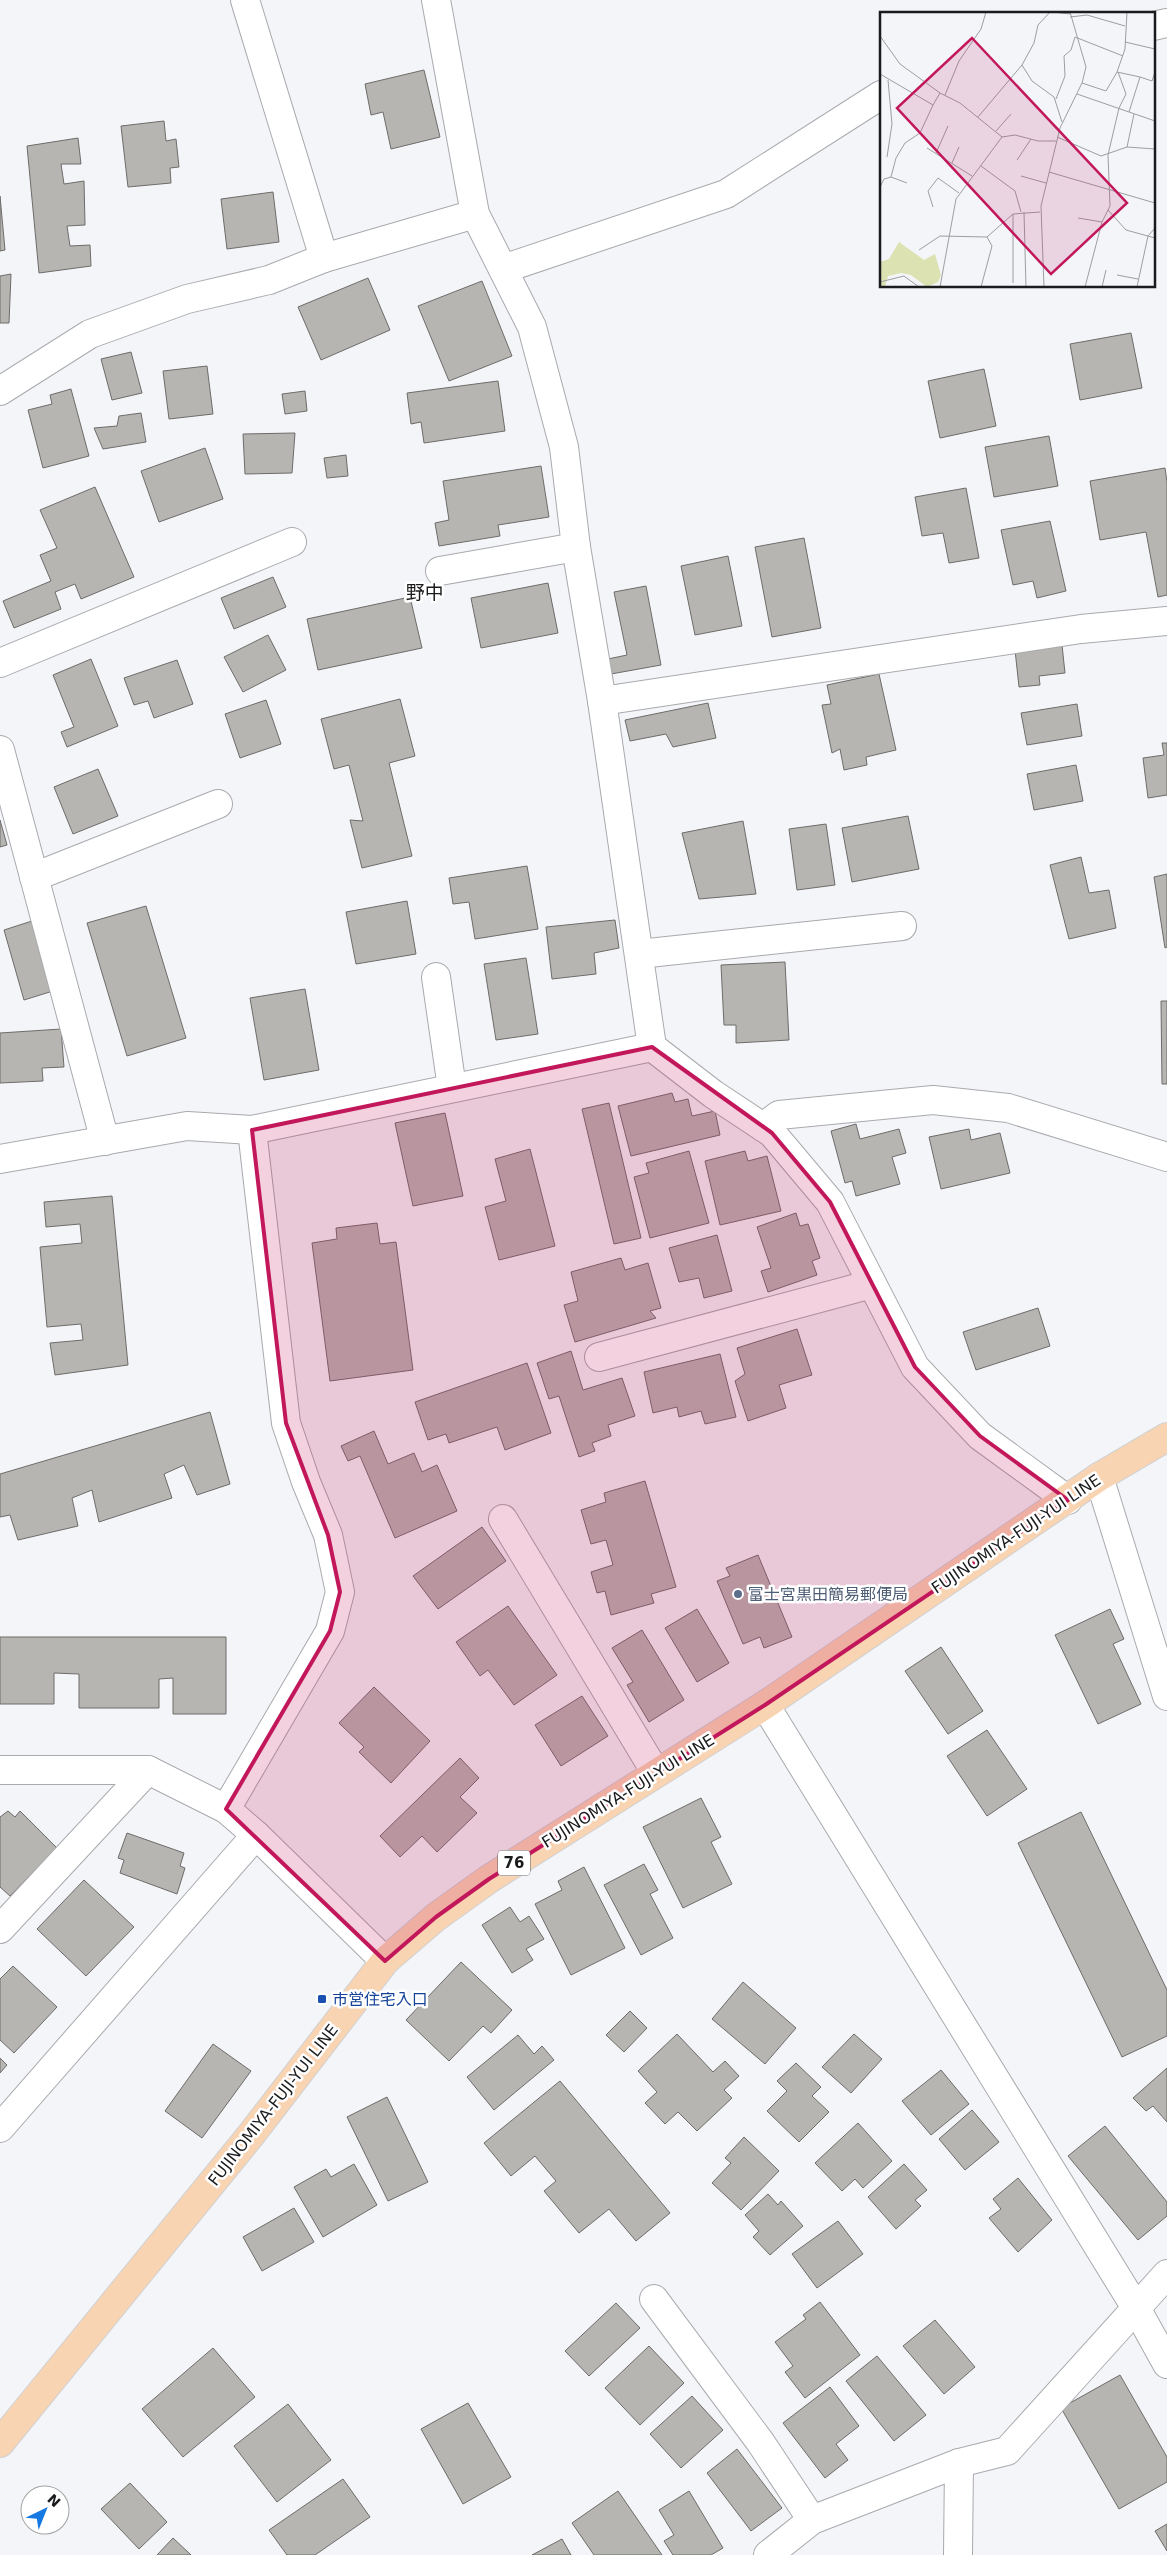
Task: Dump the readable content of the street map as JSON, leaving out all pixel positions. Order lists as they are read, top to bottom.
{
  "streets": {
    "main road": ["FUJINOMIYA-FUJI-YUI LINE", "76"]
  },
  "districts": ["野中"],
  "places": {
    "other": ["富士宮黒田簡易郵便局"],
    "transit": ["市営住宅入口"]
  },
  "north": "top right"
}
